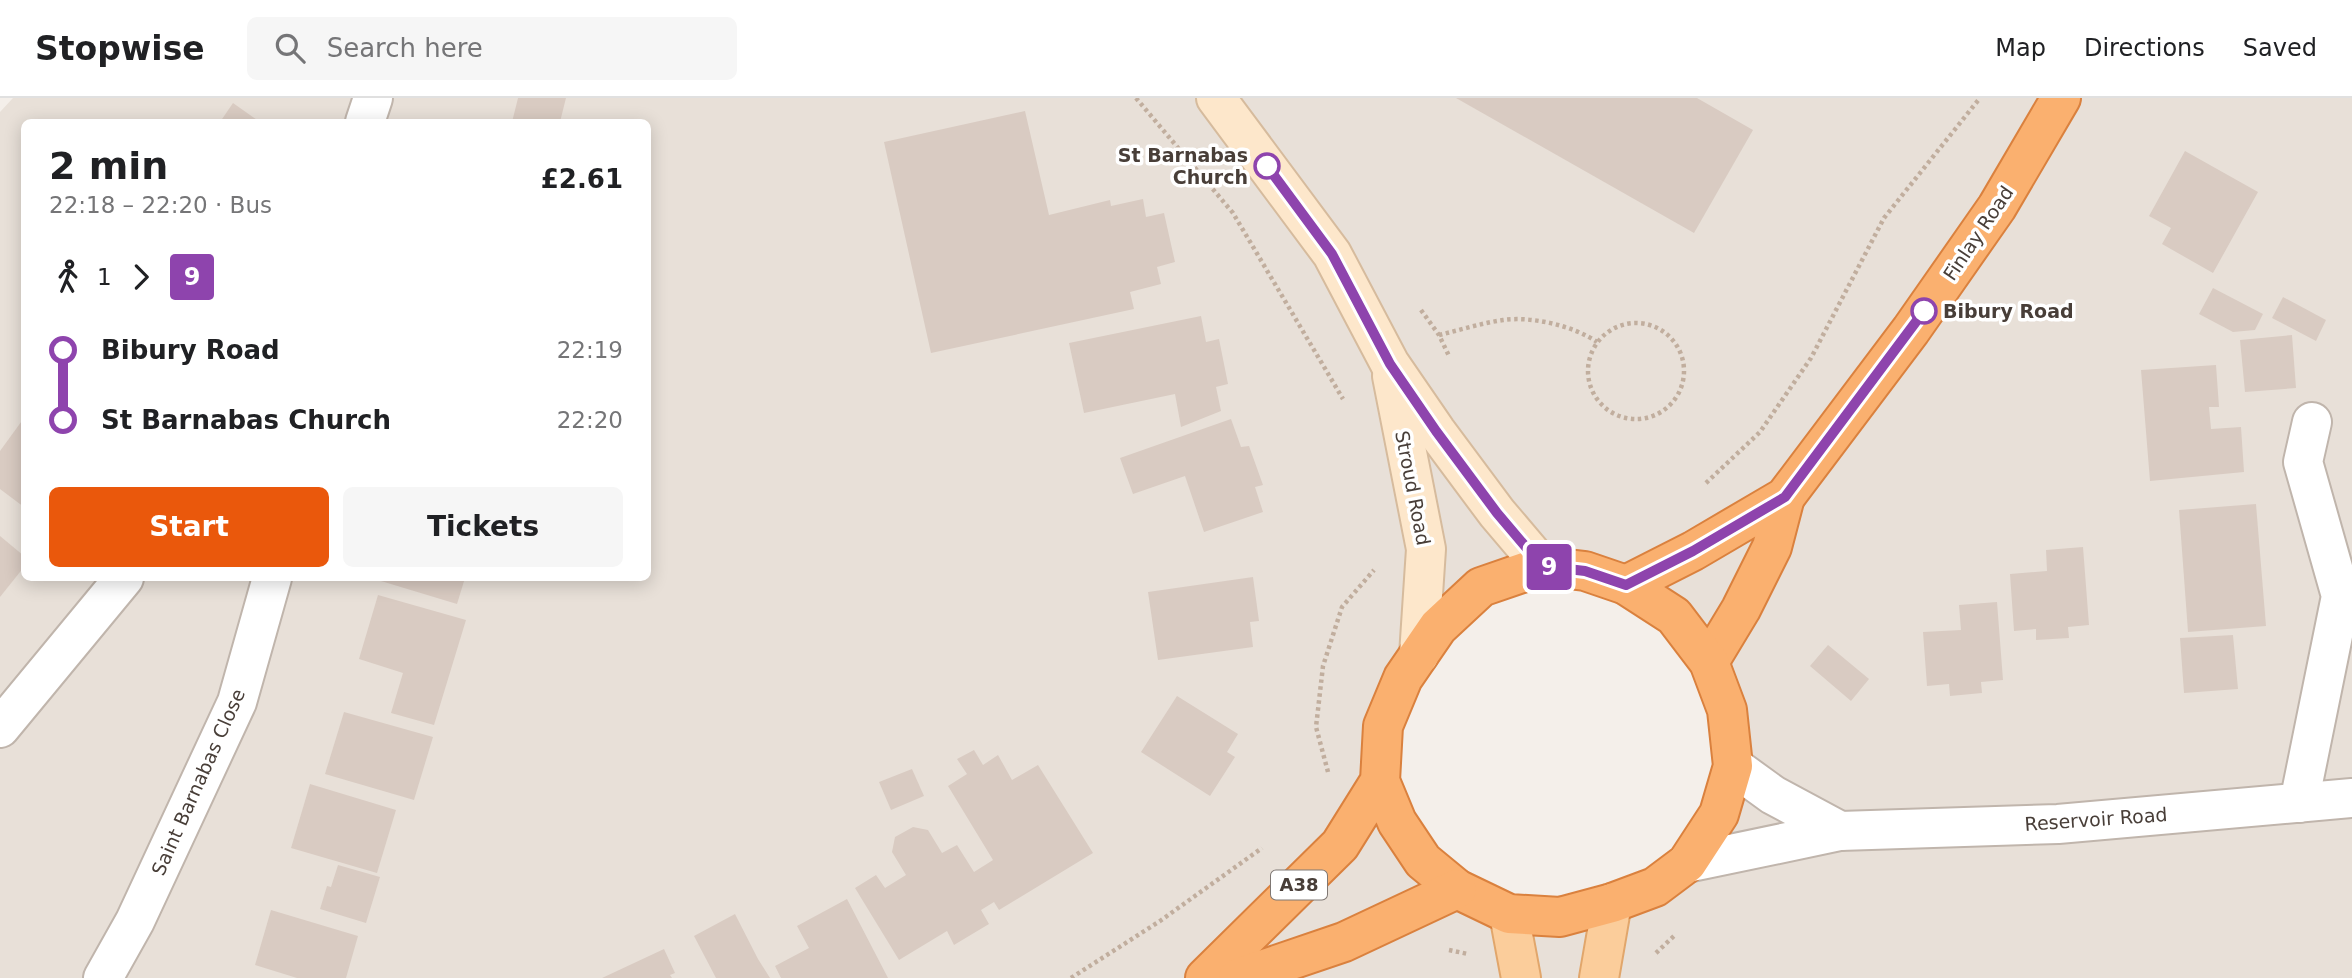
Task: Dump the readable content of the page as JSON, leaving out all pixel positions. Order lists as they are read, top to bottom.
{
  "streets": {
    "highway": ["Finlay Road", "A38"],
    "main road": ["Stroud Road"],
    "street": ["Saint Barnabas Close", "Reservoir Road"]
  },
  "crossings": [
    ["Finlay Road", "A38"],
    ["Stroud Road", "A38"],
    ["Reservoir Road", "A38"]
  ],
  "places": ["St Barnabas Church", "Bibury Road"],
  "lines": ["bus line 9"],
  "page": {
    "header": "Stopwise",
    "search": "Search here",
    "nav": ["Map", "Directions", "Saved"],
    "on_map": "9",
    "heading": ["2 min", "22:18 – 22:20 · Bus", "£2.61"],
    "legs": ["1", "9"],
    "list": [
      {
        "name": "Bibury Road",
        "value": "22:19"
      },
      {
        "name": "St Barnabas Church",
        "value": "22:20"
      }
    ],
    "buttons": ["Start", "Tickets"]
  }
}
